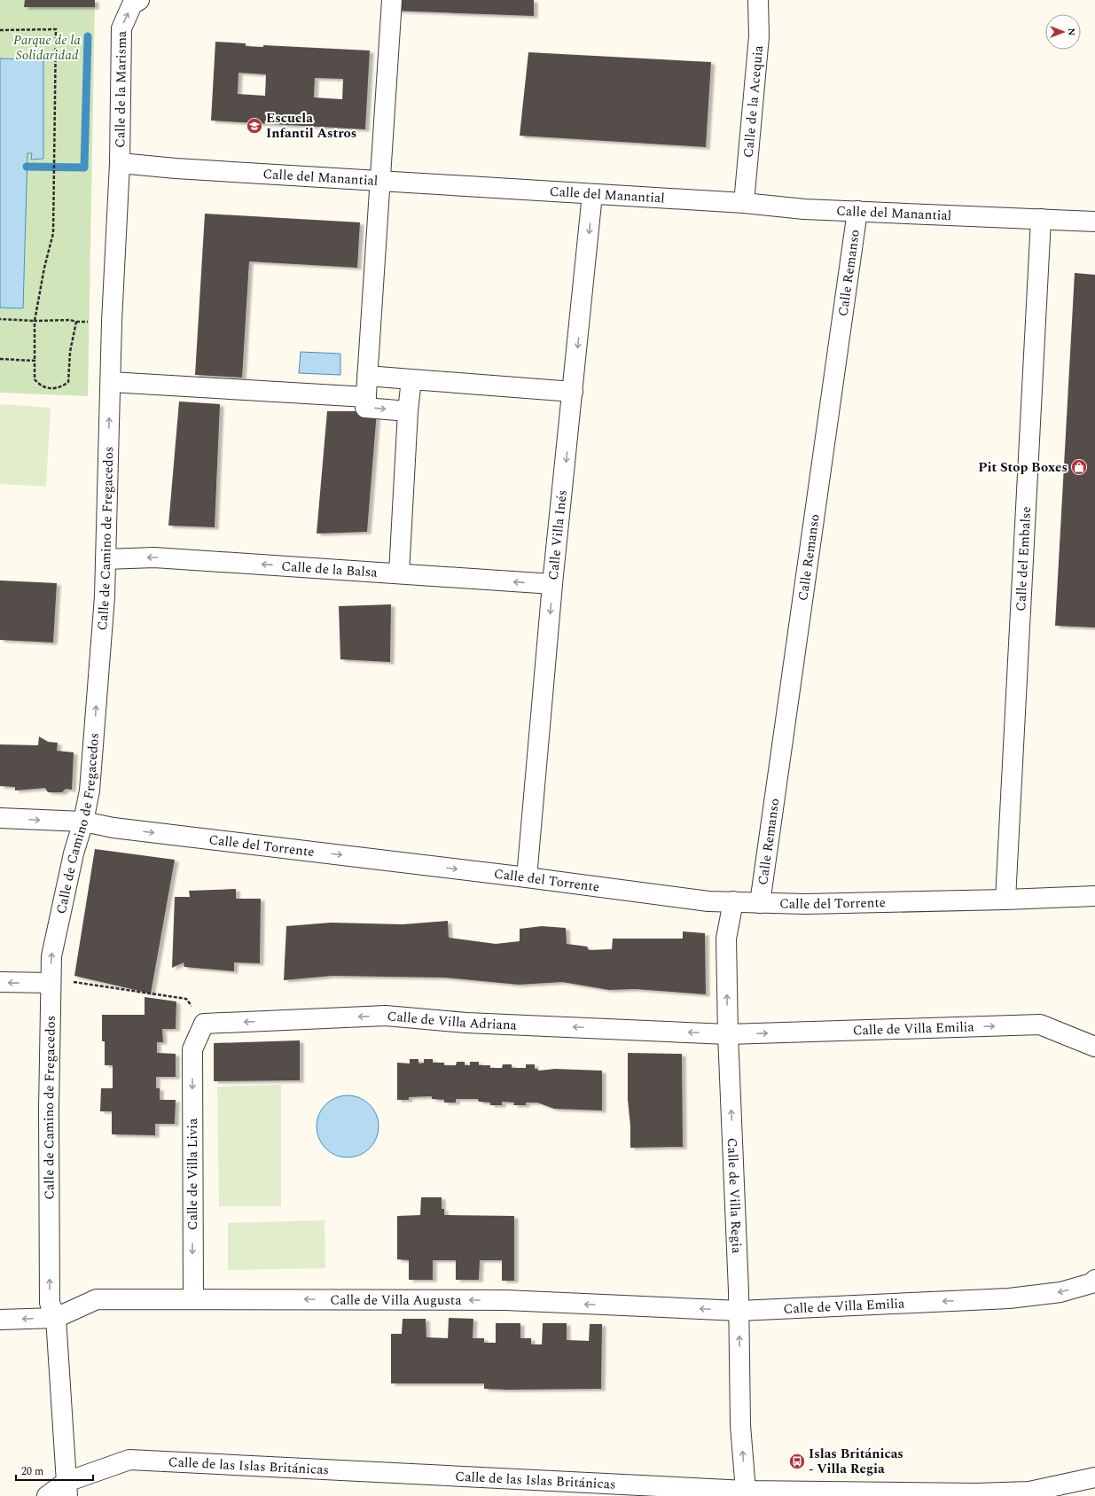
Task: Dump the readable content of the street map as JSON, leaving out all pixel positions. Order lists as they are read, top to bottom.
{
  "streets": {
    "street": [
      "Calle de la Marisma",
      "Calle de la Acequia",
      "Calle del Manantial",
      "Calle Remanso",
      "Calle Villa Inés",
      "Calle de Camino de Fregacedos",
      "Calle del Embalse",
      "Calle de la Balsa",
      "Calle del Torrente",
      "Calle de Villa Adriana",
      "Calle de Villa Emilia",
      "Calle de Villa Livia",
      "Calle de Villa Regia",
      "Calle de Villa Augusta",
      "Calle de las Islas Británicas"
    ]
  },
  "crossings": [
    ["Calle de la Marisma", "Calle del Manantial"],
    ["Calle de la Marisma", "Calle de Camino de Fregacedos"],
    ["Calle de la Acequia", "Calle del Manantial"],
    ["Calle del Manantial", "Calle Remanso"],
    ["Calle del Manantial", "Calle Villa Inés"],
    ["Calle del Manantial", "Calle de Camino de Fregacedos"],
    ["Calle del Manantial", "Calle del Embalse"],
    ["Calle Remanso", "Calle del Torrente"],
    ["Calle Villa Inés", "Calle de la Balsa"],
    ["Calle Villa Inés", "Calle del Torrente"],
    ["Calle de Camino de Fregacedos", "Calle de la Balsa"],
    ["Calle de Camino de Fregacedos", "Calle del Torrente"],
    ["Calle de Camino de Fregacedos", "Calle de Villa Augusta"],
    ["Calle de Camino de Fregacedos", "Calle de las Islas Británicas"],
    ["Calle del Embalse", "Calle del Torrente"],
    ["Calle del Torrente", "Calle de Villa Regia"],
    ["Calle de Villa Adriana", "Calle de Villa Emilia"],
    ["Calle de Villa Adriana", "Calle de Villa Livia"],
    ["Calle de Villa Adriana", "Calle de Villa Regia"],
    ["Calle de Villa Emilia", "Calle de Villa Regia"],
    ["Calle de Villa Emilia", "Calle de Villa Augusta"],
    ["Calle de Villa Livia", "Calle de Villa Augusta"],
    ["Calle de Villa Regia", "Calle de Villa Augusta"],
    ["Calle de Villa Regia", "Calle de las Islas Británicas"]
  ],
  "one_way": [
    "Calle de la Marisma",
    "Calle Villa Inés",
    "Calle de Camino de Fregacedos",
    "Calle del Torrente",
    "Calle de Villa Adriana",
    "Calle de Villa Livia",
    "Calle de Villa Regia",
    "Calle de Villa Augusta"
  ],
  "parks": ["Parque de la Solidaridad"],
  "places": {
    "school or university": ["Escuela Infantil Astros"],
    "shop": ["Pit Stop Boxes"],
    "bus stop": ["Islas Británicas - Villa Regia"]
  },
  "scale_bar": "20 m",
  "north": "right"
}
